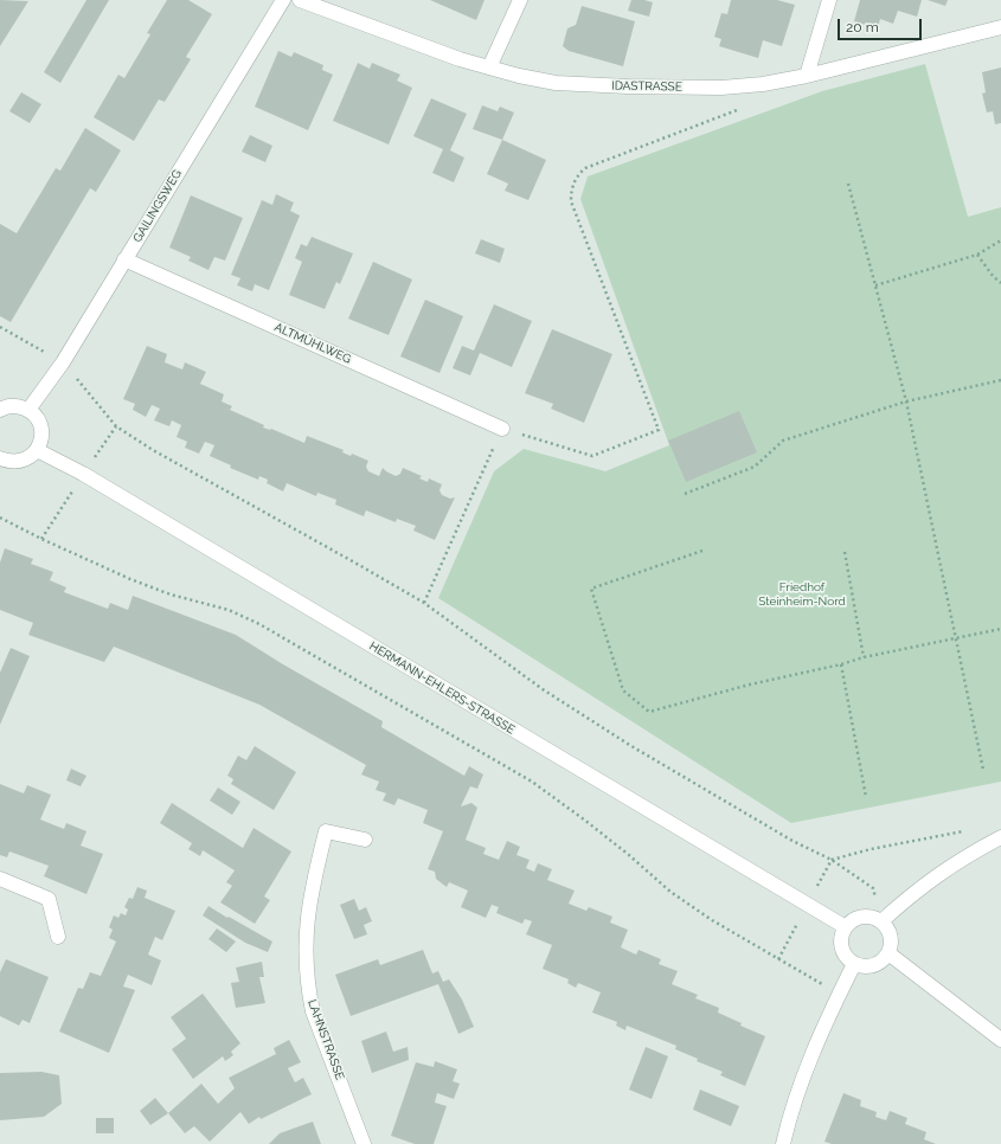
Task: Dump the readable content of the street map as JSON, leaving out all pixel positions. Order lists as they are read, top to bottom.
{
  "streets": {
    "street": [
      "IDASTRASSE",
      "GAILINGSWEG",
      "ALTMÜHLWEG",
      "HERMANN-EHLERS-STRASSE",
      "LAHNSTRASSE"
    ]
  },
  "crossings": [
    ["GAILINGSWEG", "ALTMÜHLWEG"]
  ],
  "parks": ["Friedhof Steinheim-Nord"],
  "scale_bar": "20 m"
}
